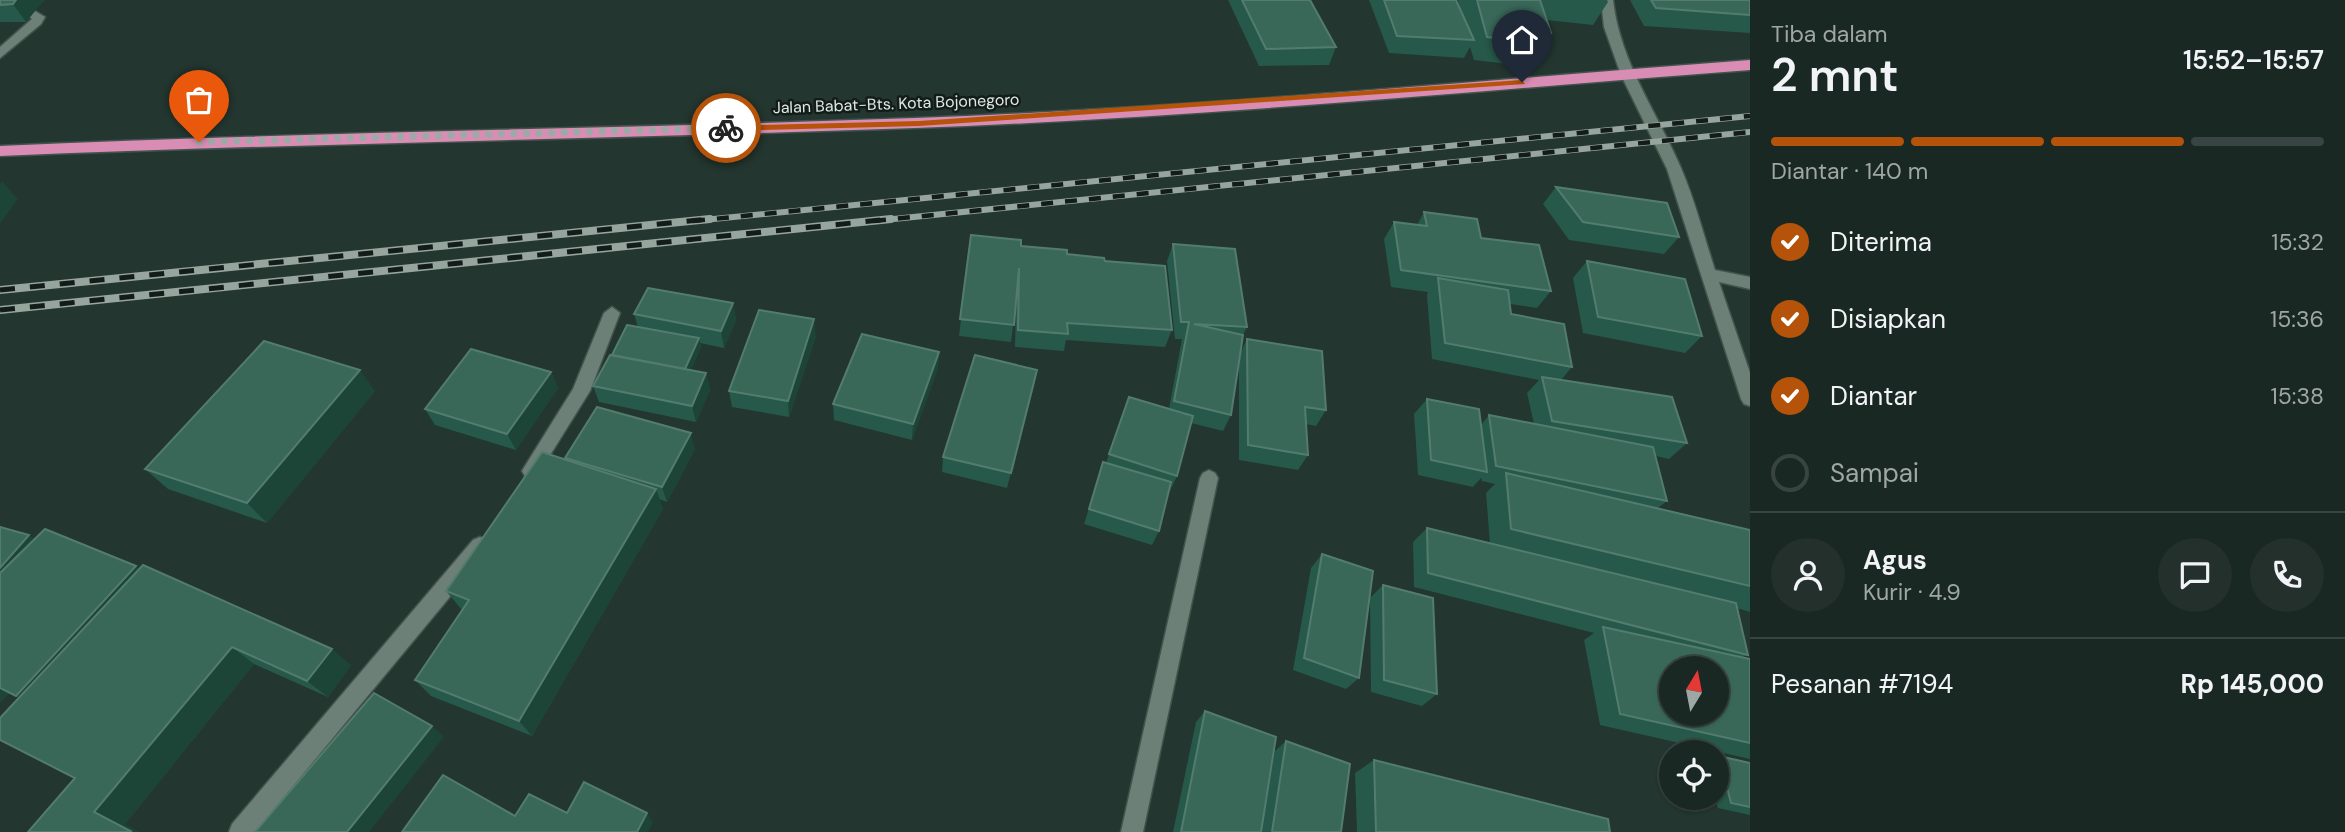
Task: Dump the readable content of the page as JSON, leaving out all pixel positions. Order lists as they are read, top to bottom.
{
  "streets": {
    "highway": ["Jalan Babat-Bts. Kota Bojonegoro"]
  },
  "north": "top",
  "page": {
    "heading": ["2 mnt", "Tiba dalam", "15:52–15:57"],
    "panel": [
      "Agus",
      "Kurir · 4.9",
      "Pesanan #7194",
      "Rp 145,000"
    ],
    "bar": "Diantar · 140 m",
    "list": [
      ["Diterima", "15:32"],
      ["Disiapkan", "15:36"],
      ["Diantar", "15:38"],
      "Sampai"
    ]
  }
}
